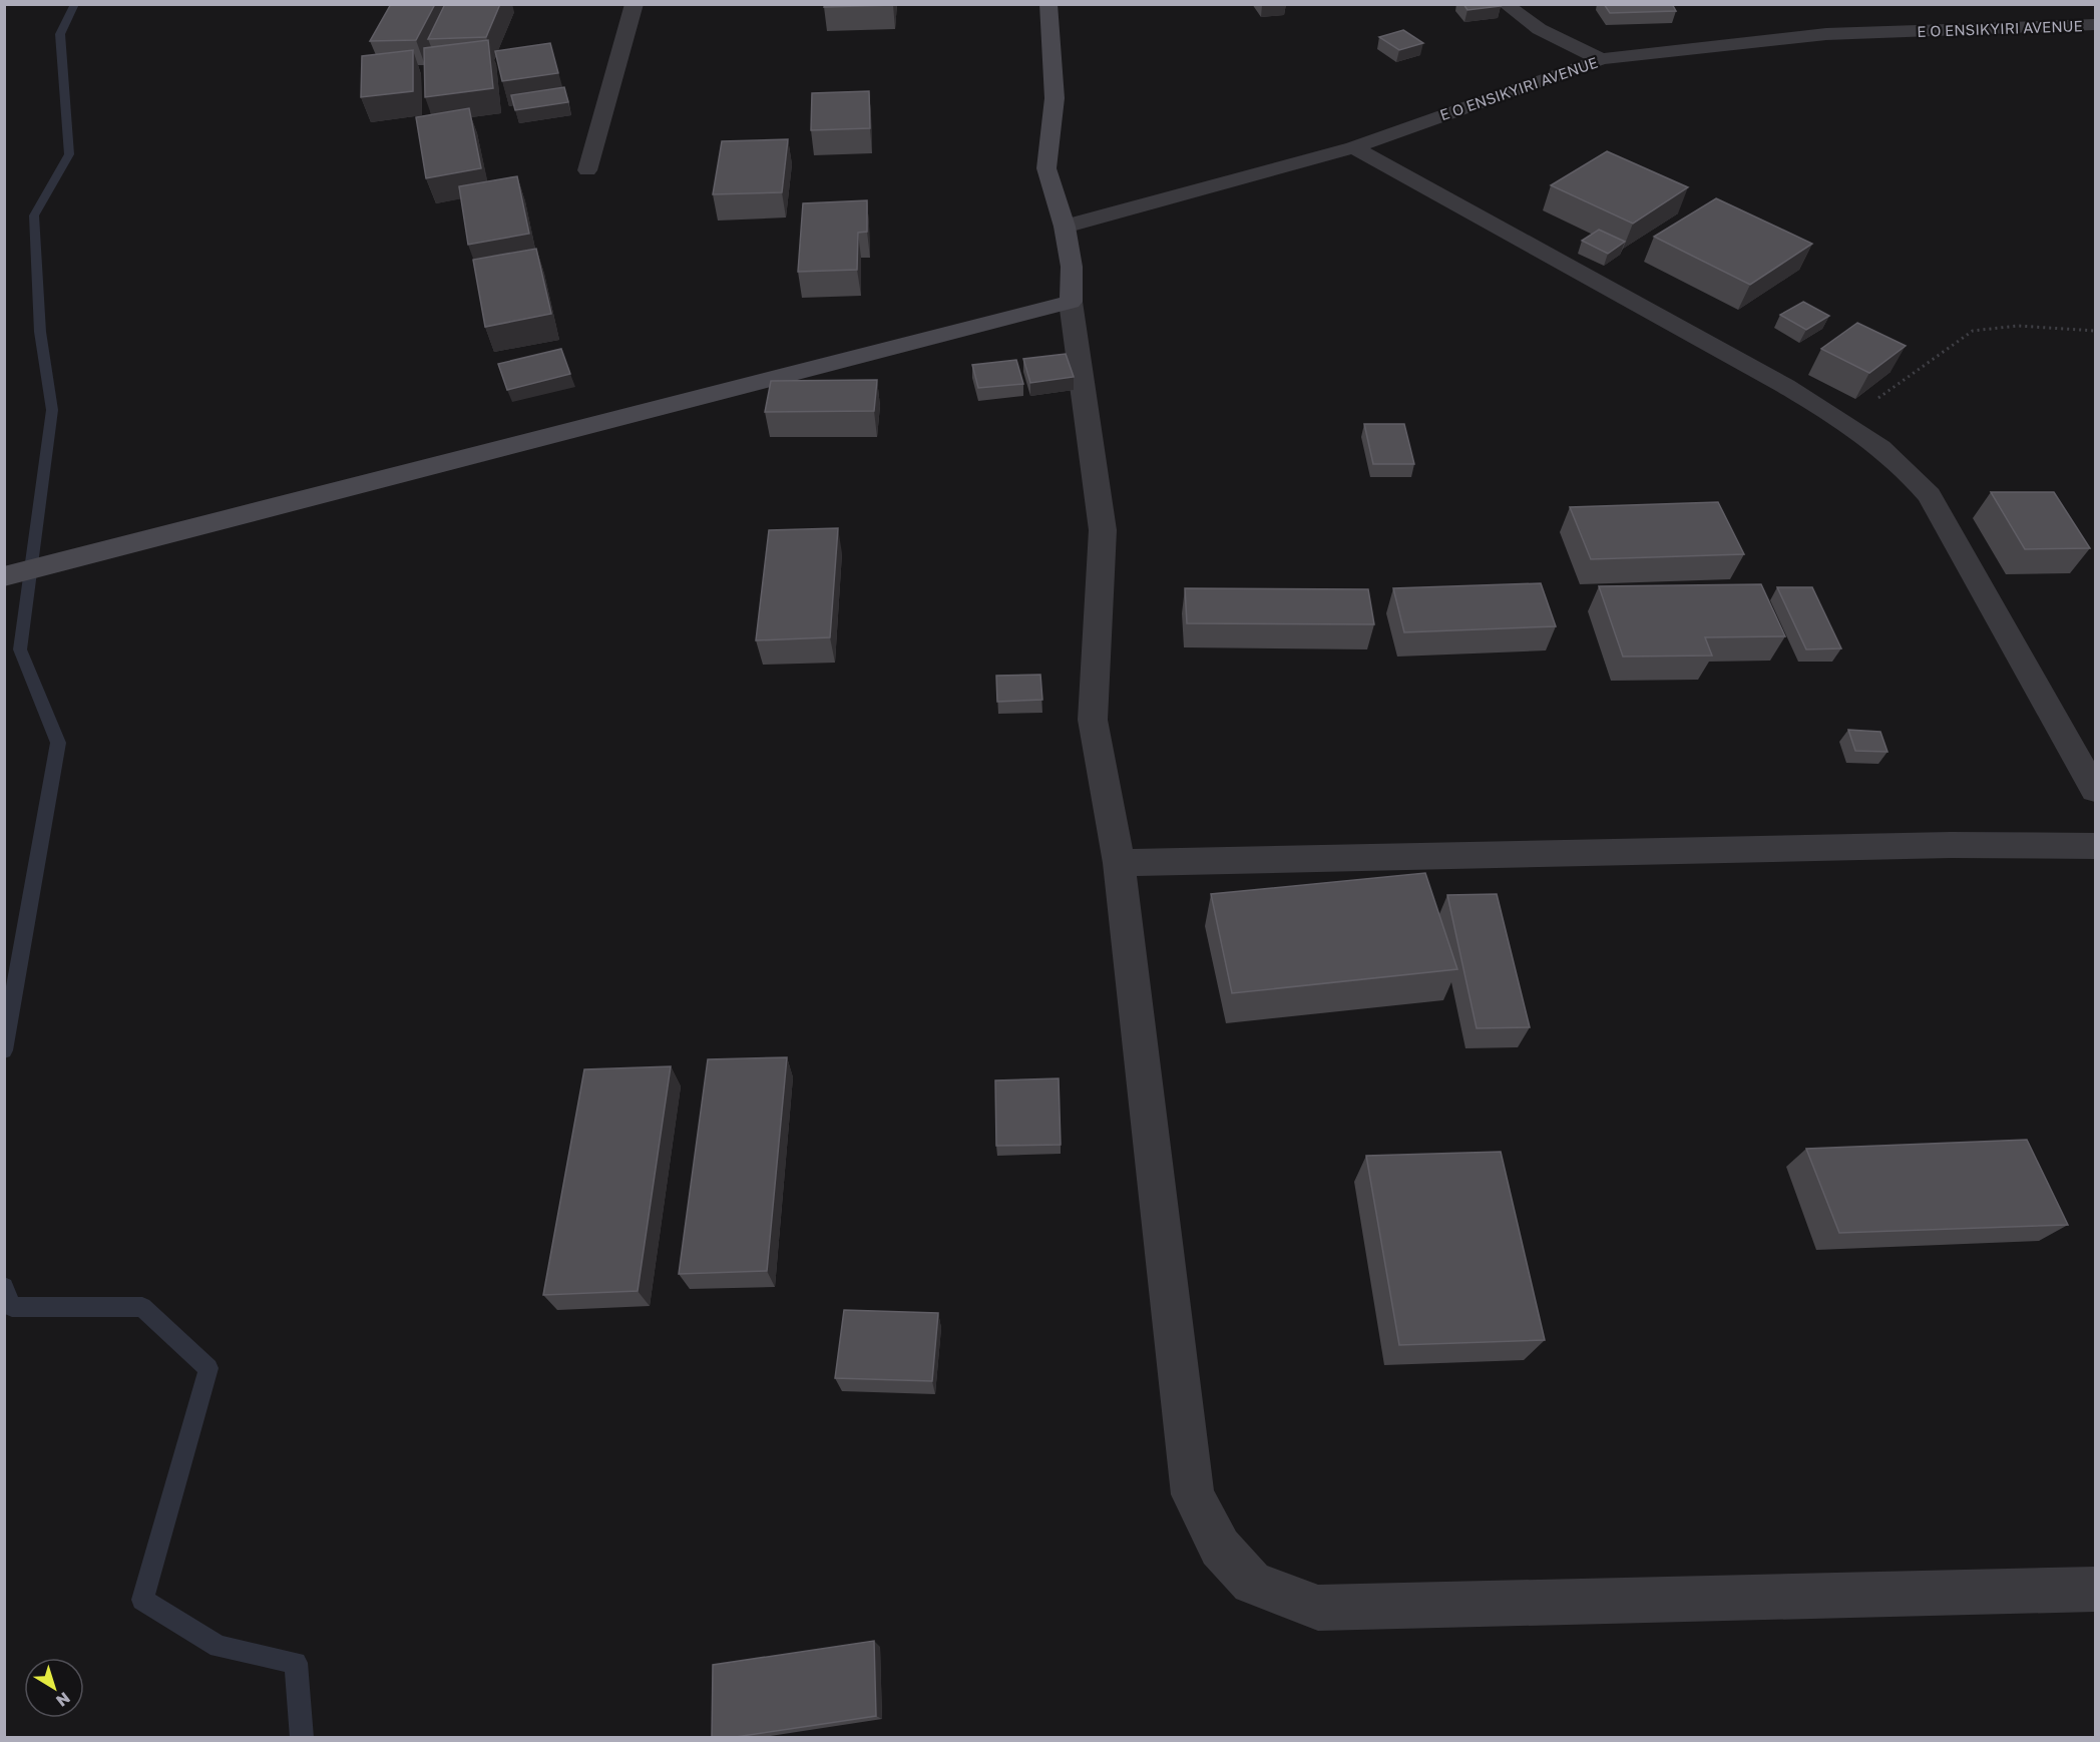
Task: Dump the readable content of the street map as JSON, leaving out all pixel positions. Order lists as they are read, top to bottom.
{
  "streets": {
    "street": ["E O ENSIKYIRI AVENUE"]
  },
  "north": "bottom right"
}
